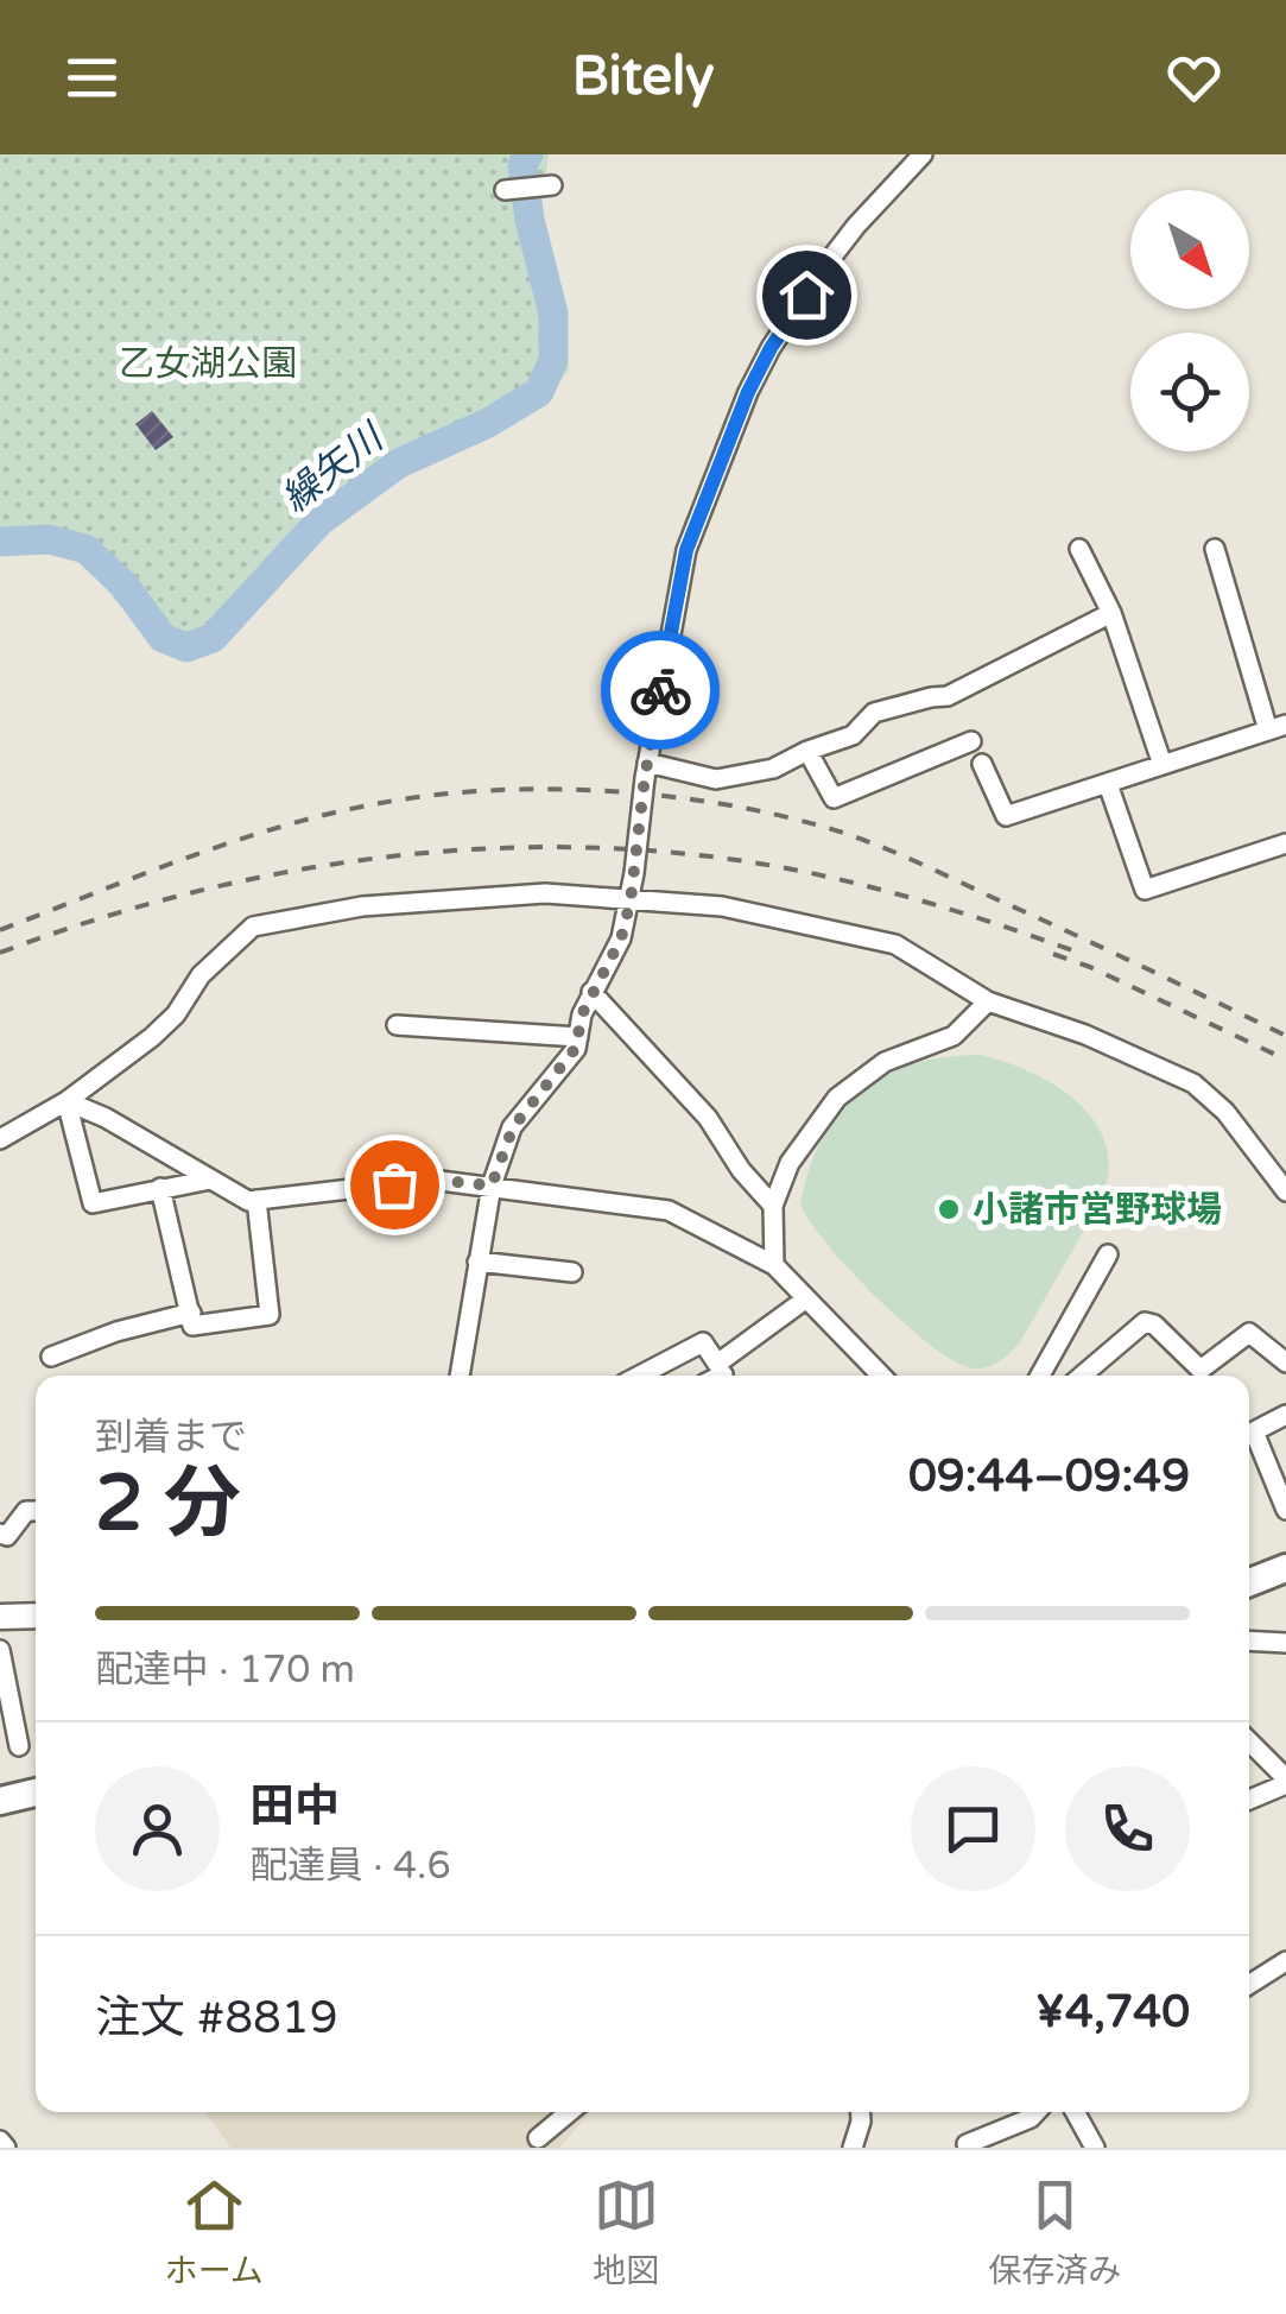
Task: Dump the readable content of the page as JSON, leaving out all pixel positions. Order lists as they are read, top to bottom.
{
  "water": ["繰矢川"],
  "parks": ["乙女湖公園"],
  "places": ["小諸市営野球場"],
  "north": "bottom right",
  "page": {
    "header": "Bitely",
    "heading": ["2 分", "到着まで", "09:44–09:49"],
    "panel": [
      "田中",
      "配達員 · 4.6",
      "注文 #8819",
      "¥4,740"
    ],
    "bar": "配達中 · 170 m",
    "tabs": ["ホーム", "地図", "保存済み"]
  }
}
